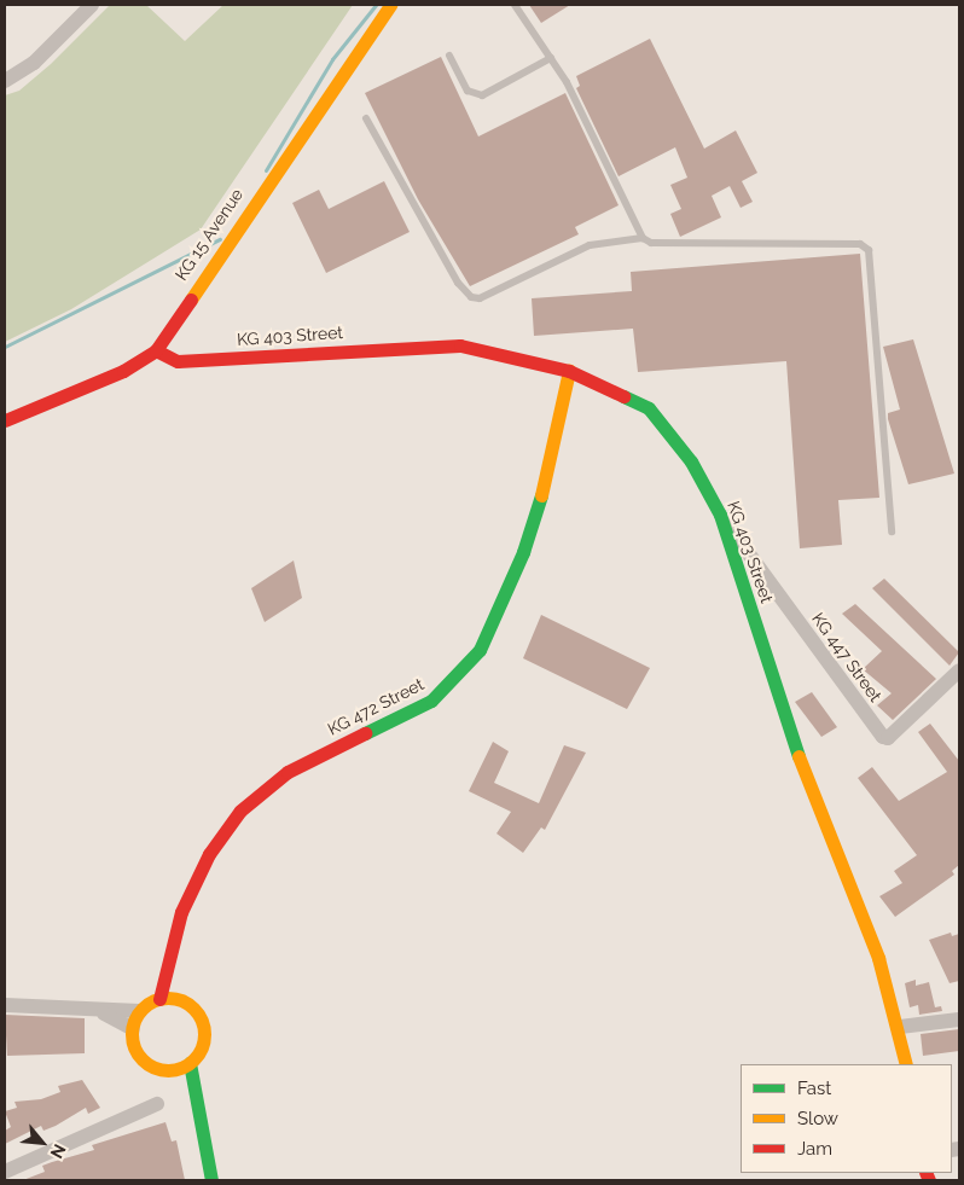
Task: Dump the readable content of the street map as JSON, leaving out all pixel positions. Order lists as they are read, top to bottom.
{
  "streets": {
    "main road": ["KG 15 Avenue", "KG 403 Street", "KG 472 Street"],
    "street": ["KG 447 Street"]
  },
  "crossings": [
    ["KG 15 Avenue", "KG 403 Street"],
    ["KG 403 Street", "KG 447 Street"],
    ["KG 403 Street", "KG 472 Street"]
  ],
  "legend": ["Fast", "Slow", "Jam"],
  "north": "bottom right"
}
